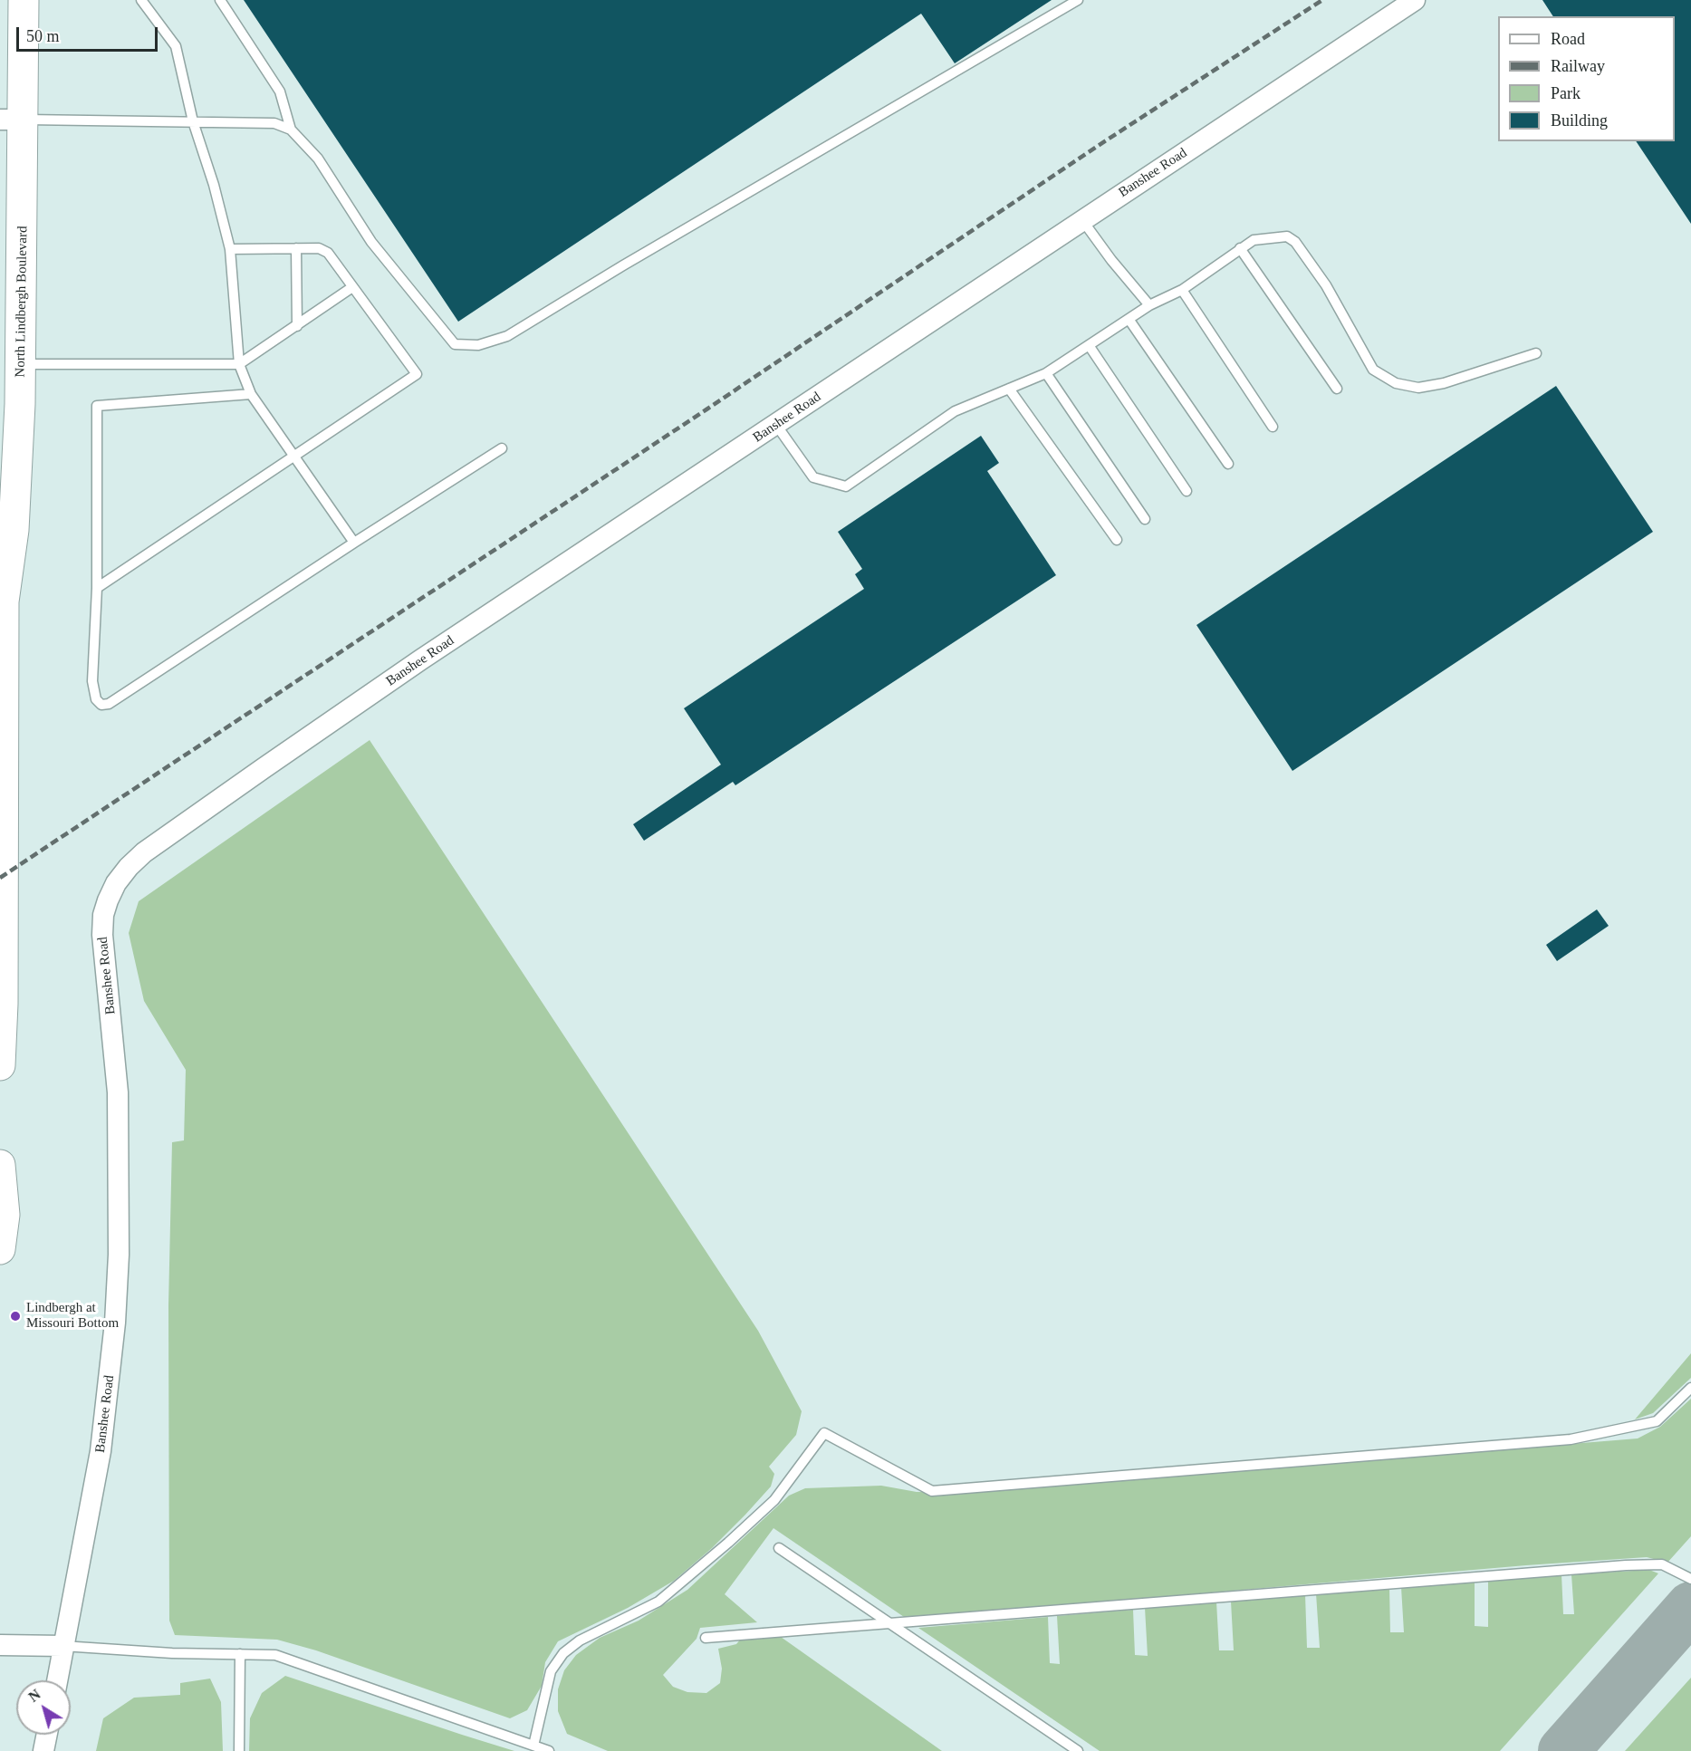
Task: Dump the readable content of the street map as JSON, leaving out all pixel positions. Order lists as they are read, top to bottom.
{
  "streets": {
    "highway": ["North Lindbergh Boulevard"],
    "street": ["Banshee Road"]
  },
  "places": ["Lindbergh at Missouri Bottom"],
  "legend": [
    "Road",
    "Railway",
    "Park",
    "Building"
  ],
  "scale_bar": "50 m",
  "north": "top left"
}
